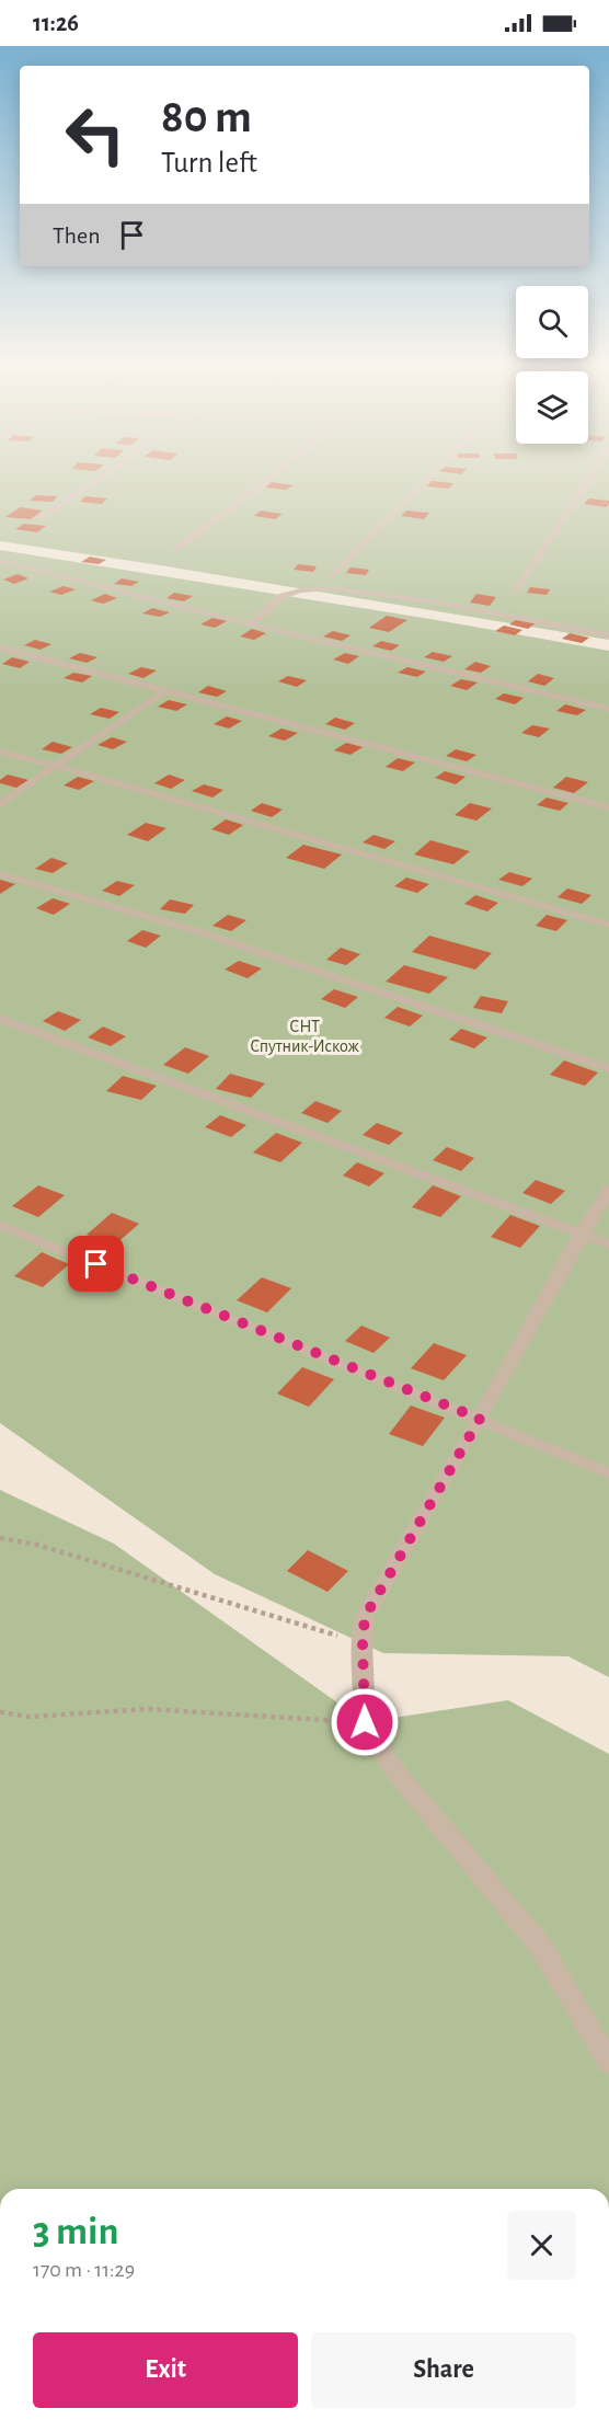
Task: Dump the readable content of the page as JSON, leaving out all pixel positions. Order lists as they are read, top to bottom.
{
  "parks": ["СНТ Спутник-Искож"],
  "page": {
    "status": "11:26",
    "turn": ["80 m", "Turn left"],
    "then": "Then",
    "heading": ["3 min", "170 m · 11:29"],
    "buttons": ["Exit", "Share"]
  }
}
